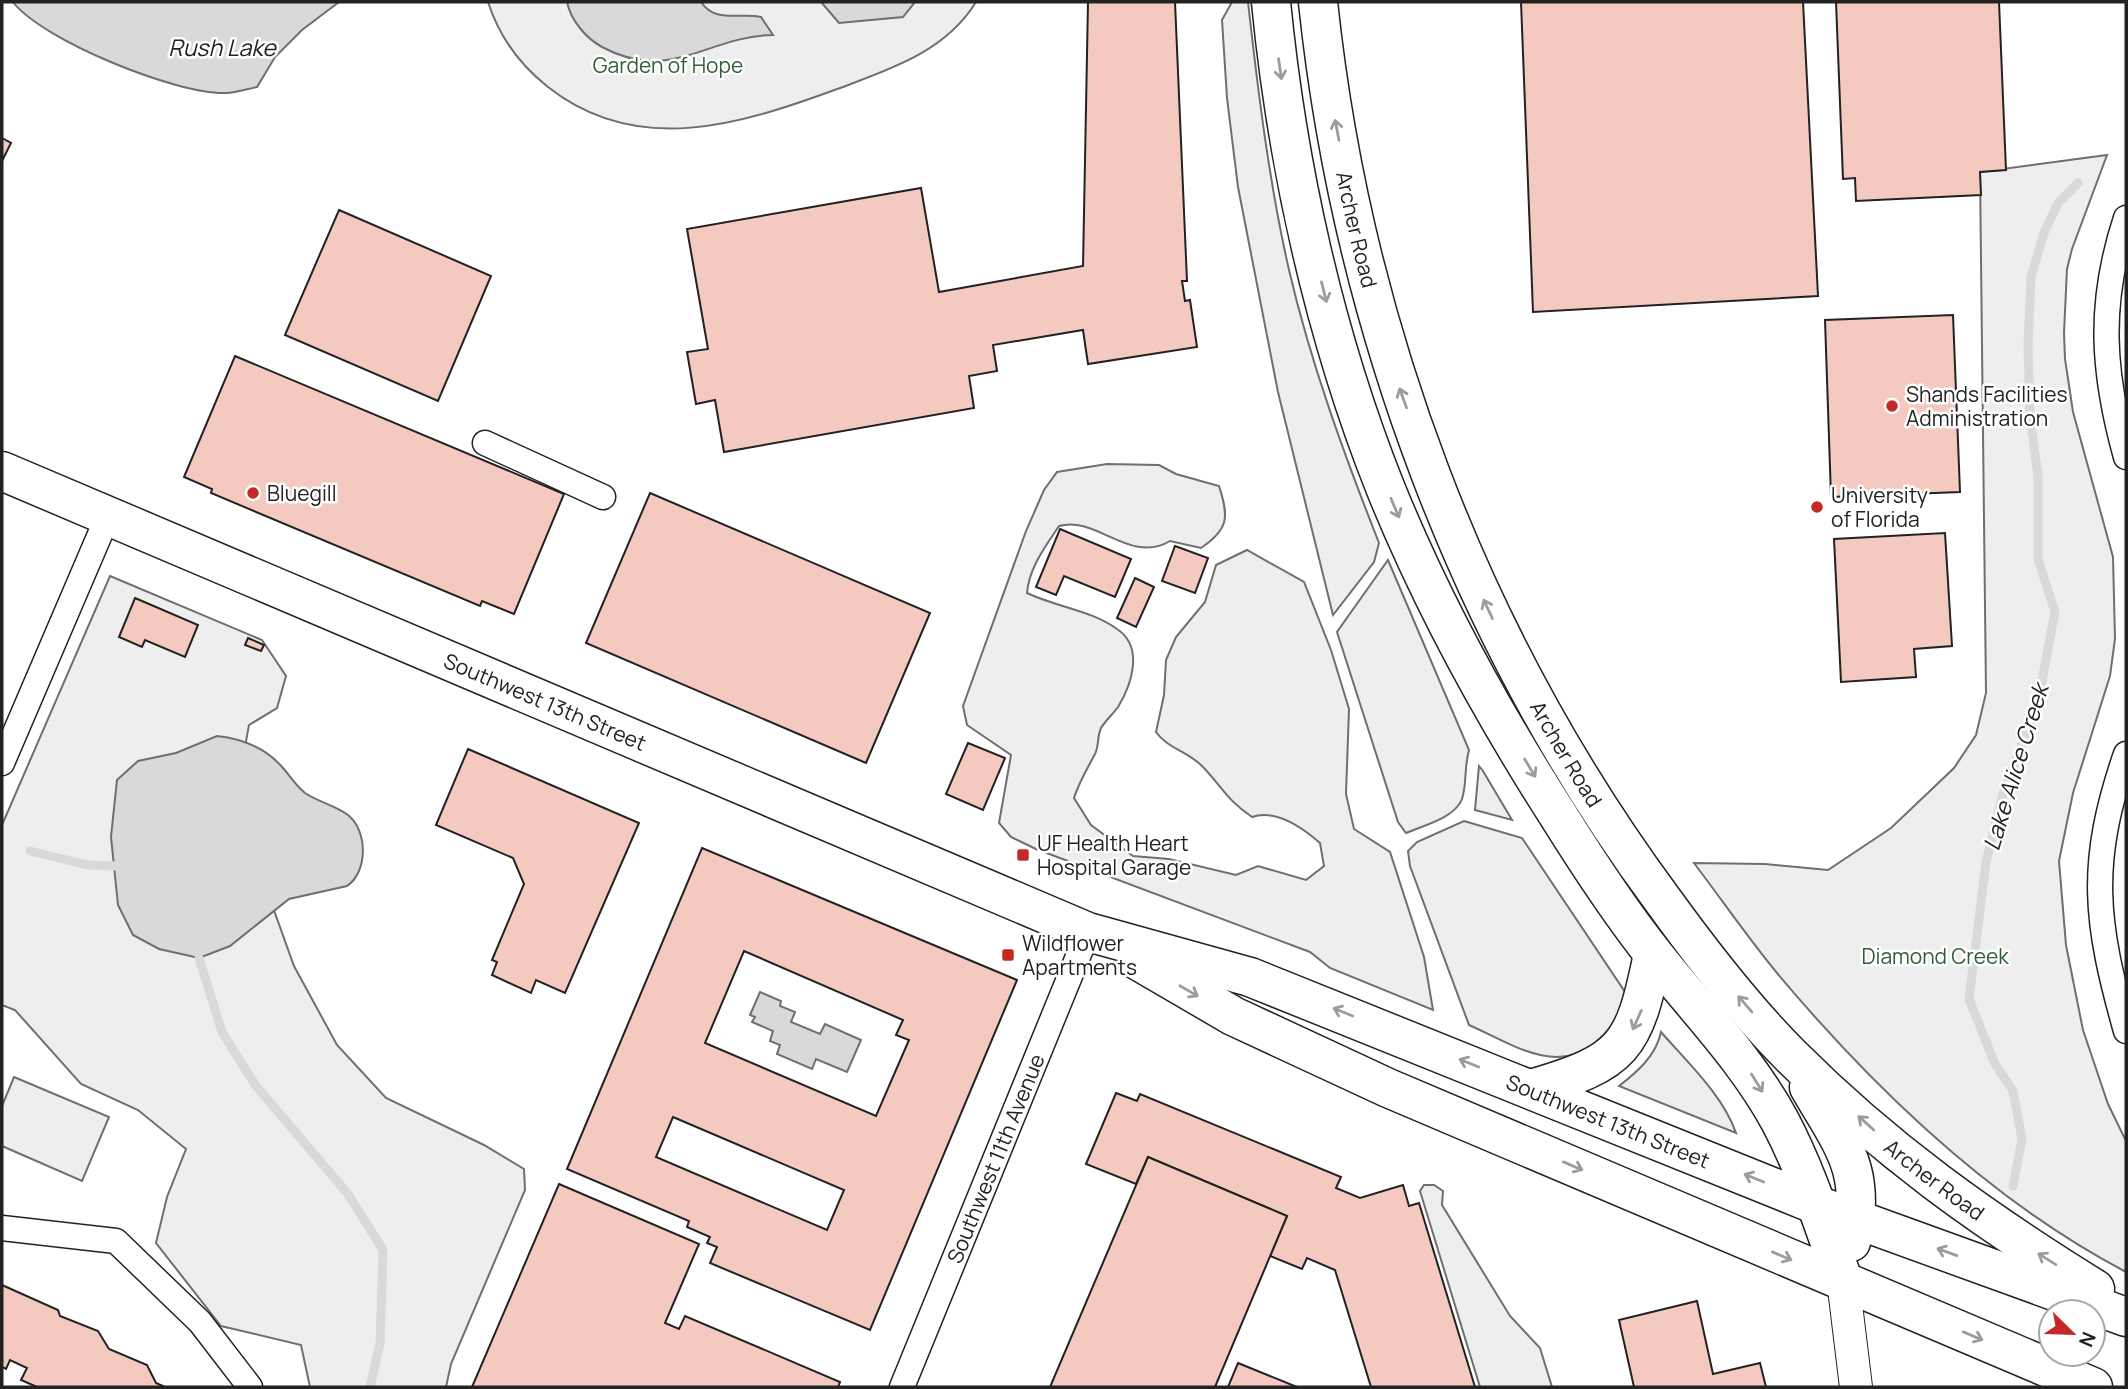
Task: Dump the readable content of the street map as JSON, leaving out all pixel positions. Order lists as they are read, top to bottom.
{
  "streets": {
    "main road": ["Archer Road", "Southwest 13th Street"],
    "street": ["Southwest 11th Avenue"]
  },
  "crossings": [
    ["Archer Road", "Southwest 13th Street"],
    ["Southwest 13th Street", "Southwest 11th Avenue"]
  ],
  "water": ["Rush Lake", "Lake Alice Creek"],
  "parks": ["Garden of Hope", "Diamond Creek"],
  "places": {
    "other": ["Shands Facilities Administration", "Bluegill", "University of Florida"],
    "transit": ["UF Health Heart Hospital Garage", "Wildflower Apartments"]
  },
  "north": "bottom right"
}
